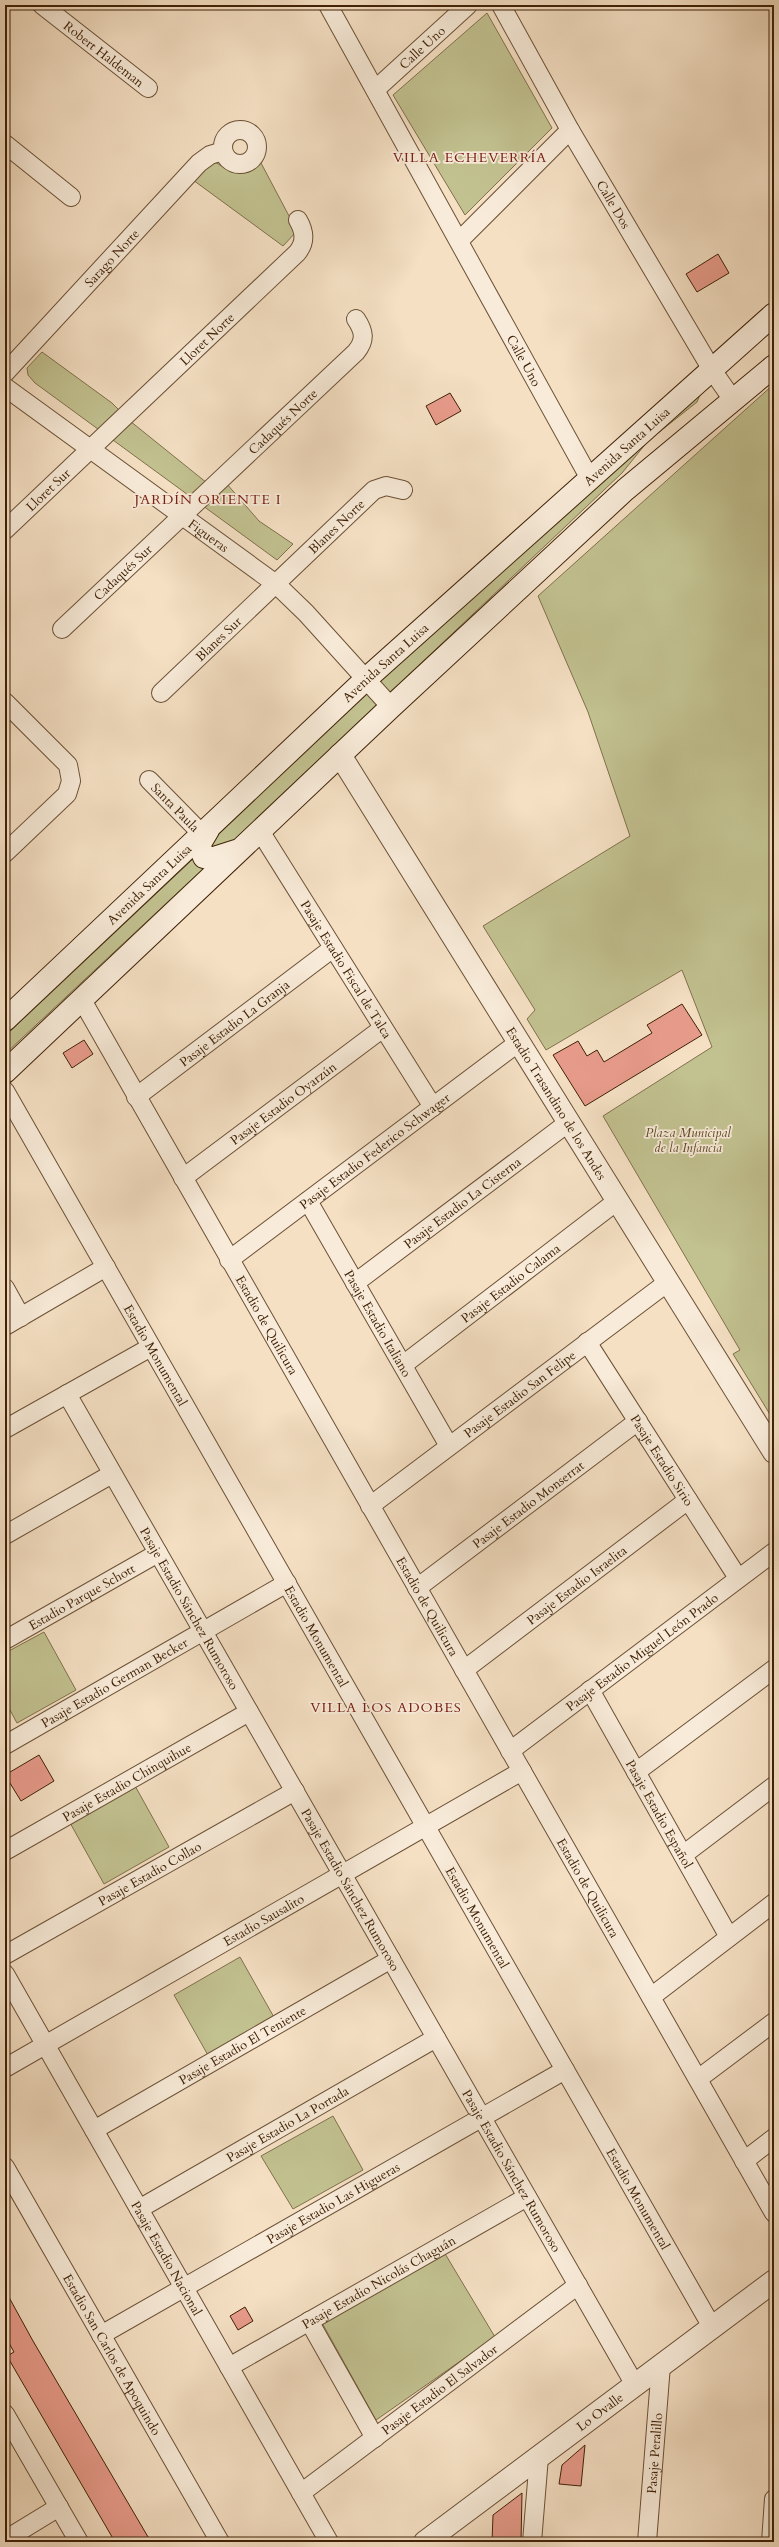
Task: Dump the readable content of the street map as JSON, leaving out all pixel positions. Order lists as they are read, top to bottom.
{
  "streets": {
    "main road": ["Avenida Santa Luisa", "Estadio Trasandino de los Andes", "Lo Ovalle"],
    "street": [
      "Calle Uno",
      "Robert Haldeman",
      "Calle Dos",
      "Sarago Norte",
      "Lloret Norte",
      "Cadaqués Norte",
      "Lloret Sur",
      "Blanes Norte",
      "Figueras",
      "Cadaqués Sur",
      "Blanes Sur",
      "Santa Paula",
      "Pasaje Estadio Fiscal de Talca",
      "Pasaje Estadio La Granja",
      "Pasaje Estadio Oyarzún",
      "Pasaje Estadio Federico Schwager",
      "Pasaje Estadio La Cisterna",
      "Pasaje Estadio Calama",
      "Pasaje Estadio Italiano",
      "Estadio de Quilicura",
      "Estadio Monumental",
      "Pasaje Estadio San Felipe",
      "Pasaje Estadio Sirio",
      "Pasaje Estadio Monserrat",
      "Pasaje Estadio Israelita",
      "Estadio Parque Schott",
      "Pasaje Estadio Sánchez Rumoroso",
      "Pasaje Estadio Miguel León Prado",
      "Pasaje Estadio German Becker",
      "Pasaje Estadio Chinquihue",
      "Pasaje Estadio Español",
      "Pasaje Estadio Collao",
      "Estadio Sausalito",
      "Pasaje Estadio El Teniente",
      "Pasaje Estadio La Portada",
      "Pasaje Estadio Las Higueras",
      "Pasaje Estadio Nacional",
      "Pasaje Estadio Nicolás Chaguán",
      "Estadio San Carlos de Apoquindo",
      "Pasaje Estadio El Salvador",
      "Pasaje Peralillo"
    ]
  },
  "crossings": [
    ["Calle Uno", "Avenida Santa Luisa"],
    ["Calle Dos", "Avenida Santa Luisa"],
    ["Lloret Norte", "Lloret Sur"],
    ["Lloret Norte", "Figueras"],
    ["Cadaqués Norte", "Figueras"],
    ["Cadaqués Norte", "Cadaqués Sur"],
    ["Avenida Santa Luisa", "Figueras"],
    ["Avenida Santa Luisa", "Santa Paula"],
    ["Lloret Sur", "Figueras"],
    ["Blanes Norte", "Figueras"],
    ["Blanes Norte", "Blanes Sur"],
    ["Figueras", "Cadaqués Sur"],
    ["Figueras", "Blanes Sur"],
    ["Pasaje Estadio Fiscal de Talca", "Pasaje Estadio La Granja"],
    ["Pasaje Estadio Fiscal de Talca", "Pasaje Estadio Oyarzún"],
    ["Pasaje Estadio Fiscal de Talca", "Pasaje Estadio Federico Schwager"],
    ["Pasaje Estadio La Granja", "Estadio de Quilicura"],
    ["Pasaje Estadio Oyarzún", "Estadio de Quilicura"],
    ["Estadio Trasandino de los Andes", "Pasaje Estadio Federico Schwager"],
    ["Estadio Trasandino de los Andes", "Pasaje Estadio La Cisterna"],
    ["Estadio Trasandino de los Andes", "Pasaje Estadio Calama"],
    ["Estadio Trasandino de los Andes", "Pasaje Estadio San Felipe"],
    ["Pasaje Estadio Federico Schwager", "Pasaje Estadio Italiano"],
    ["Pasaje Estadio Federico Schwager", "Estadio de Quilicura"],
    ["Pasaje Estadio La Cisterna", "Pasaje Estadio Italiano"],
    ["Pasaje Estadio Calama", "Pasaje Estadio Italiano"],
    ["Pasaje Estadio Italiano", "Pasaje Estadio San Felipe"],
    ["Estadio de Quilicura", "Pasaje Estadio San Felipe"],
    ["Estadio de Quilicura", "Pasaje Estadio Monserrat"],
    ["Estadio de Quilicura", "Pasaje Estadio Israelita"],
    ["Estadio de Quilicura", "Pasaje Estadio Miguel León Prado"],
    ["Estadio de Quilicura", "Estadio Sausalito"],
    ["Estadio Monumental", "Pasaje Estadio German Becker"],
    ["Estadio Monumental", "Estadio Sausalito"],
    ["Estadio Monumental", "Pasaje Estadio Las Higueras"],
    ["Estadio Monumental", "Lo Ovalle"],
    ["Pasaje Estadio San Felipe", "Pasaje Estadio Sirio"],
    ["Pasaje Estadio Sirio", "Pasaje Estadio Monserrat"],
    ["Pasaje Estadio Sirio", "Pasaje Estadio Israelita"],
    ["Pasaje Estadio Sirio", "Pasaje Estadio Miguel León Prado"],
    ["Estadio Parque Schott", "Pasaje Estadio Sánchez Rumoroso"],
    ["Pasaje Estadio Sánchez Rumoroso", "Pasaje Estadio German Becker"],
    ["Pasaje Estadio Sánchez Rumoroso", "Pasaje Estadio Chinquihue"],
    ["Pasaje Estadio Sánchez Rumoroso", "Pasaje Estadio Collao"],
    ["Pasaje Estadio Sánchez Rumoroso", "Estadio Sausalito"],
    ["Pasaje Estadio Sánchez Rumoroso", "Pasaje Estadio El Teniente"],
    ["Pasaje Estadio Sánchez Rumoroso", "Pasaje Estadio La Portada"],
    ["Pasaje Estadio Sánchez Rumoroso", "Pasaje Estadio Las Higueras"],
    ["Pasaje Estadio Sánchez Rumoroso", "Pasaje Estadio Nicolás Chaguán"],
    ["Pasaje Estadio Sánchez Rumoroso", "Pasaje Estadio El Salvador"],
    ["Pasaje Estadio Sánchez Rumoroso", "Lo Ovalle"],
    ["Pasaje Estadio Miguel León Prado", "Pasaje Estadio Español"],
    ["Estadio Sausalito", "Pasaje Estadio Nacional"],
    ["Pasaje Estadio El Teniente", "Pasaje Estadio Nacional"],
    ["Pasaje Estadio La Portada", "Pasaje Estadio Nacional"],
    ["Pasaje Estadio Las Higueras", "Pasaje Estadio Nacional"],
    ["Pasaje Estadio Las Higueras", "Estadio San Carlos de Apoquindo"],
    ["Pasaje Estadio Nacional", "Pasaje Estadio Nicolás Chaguán"],
    ["Pasaje Estadio Nacional", "Pasaje Estadio El Salvador"],
    ["Lo Ovalle", "Pasaje Peralillo"]
  ],
  "districts": ["VILLA ECHEVERRÍA", "JARDÍN ORIENTE I", "VILLA LOS ADOBES"],
  "parks": ["Plaza Municipal de la Infancia"]
}
